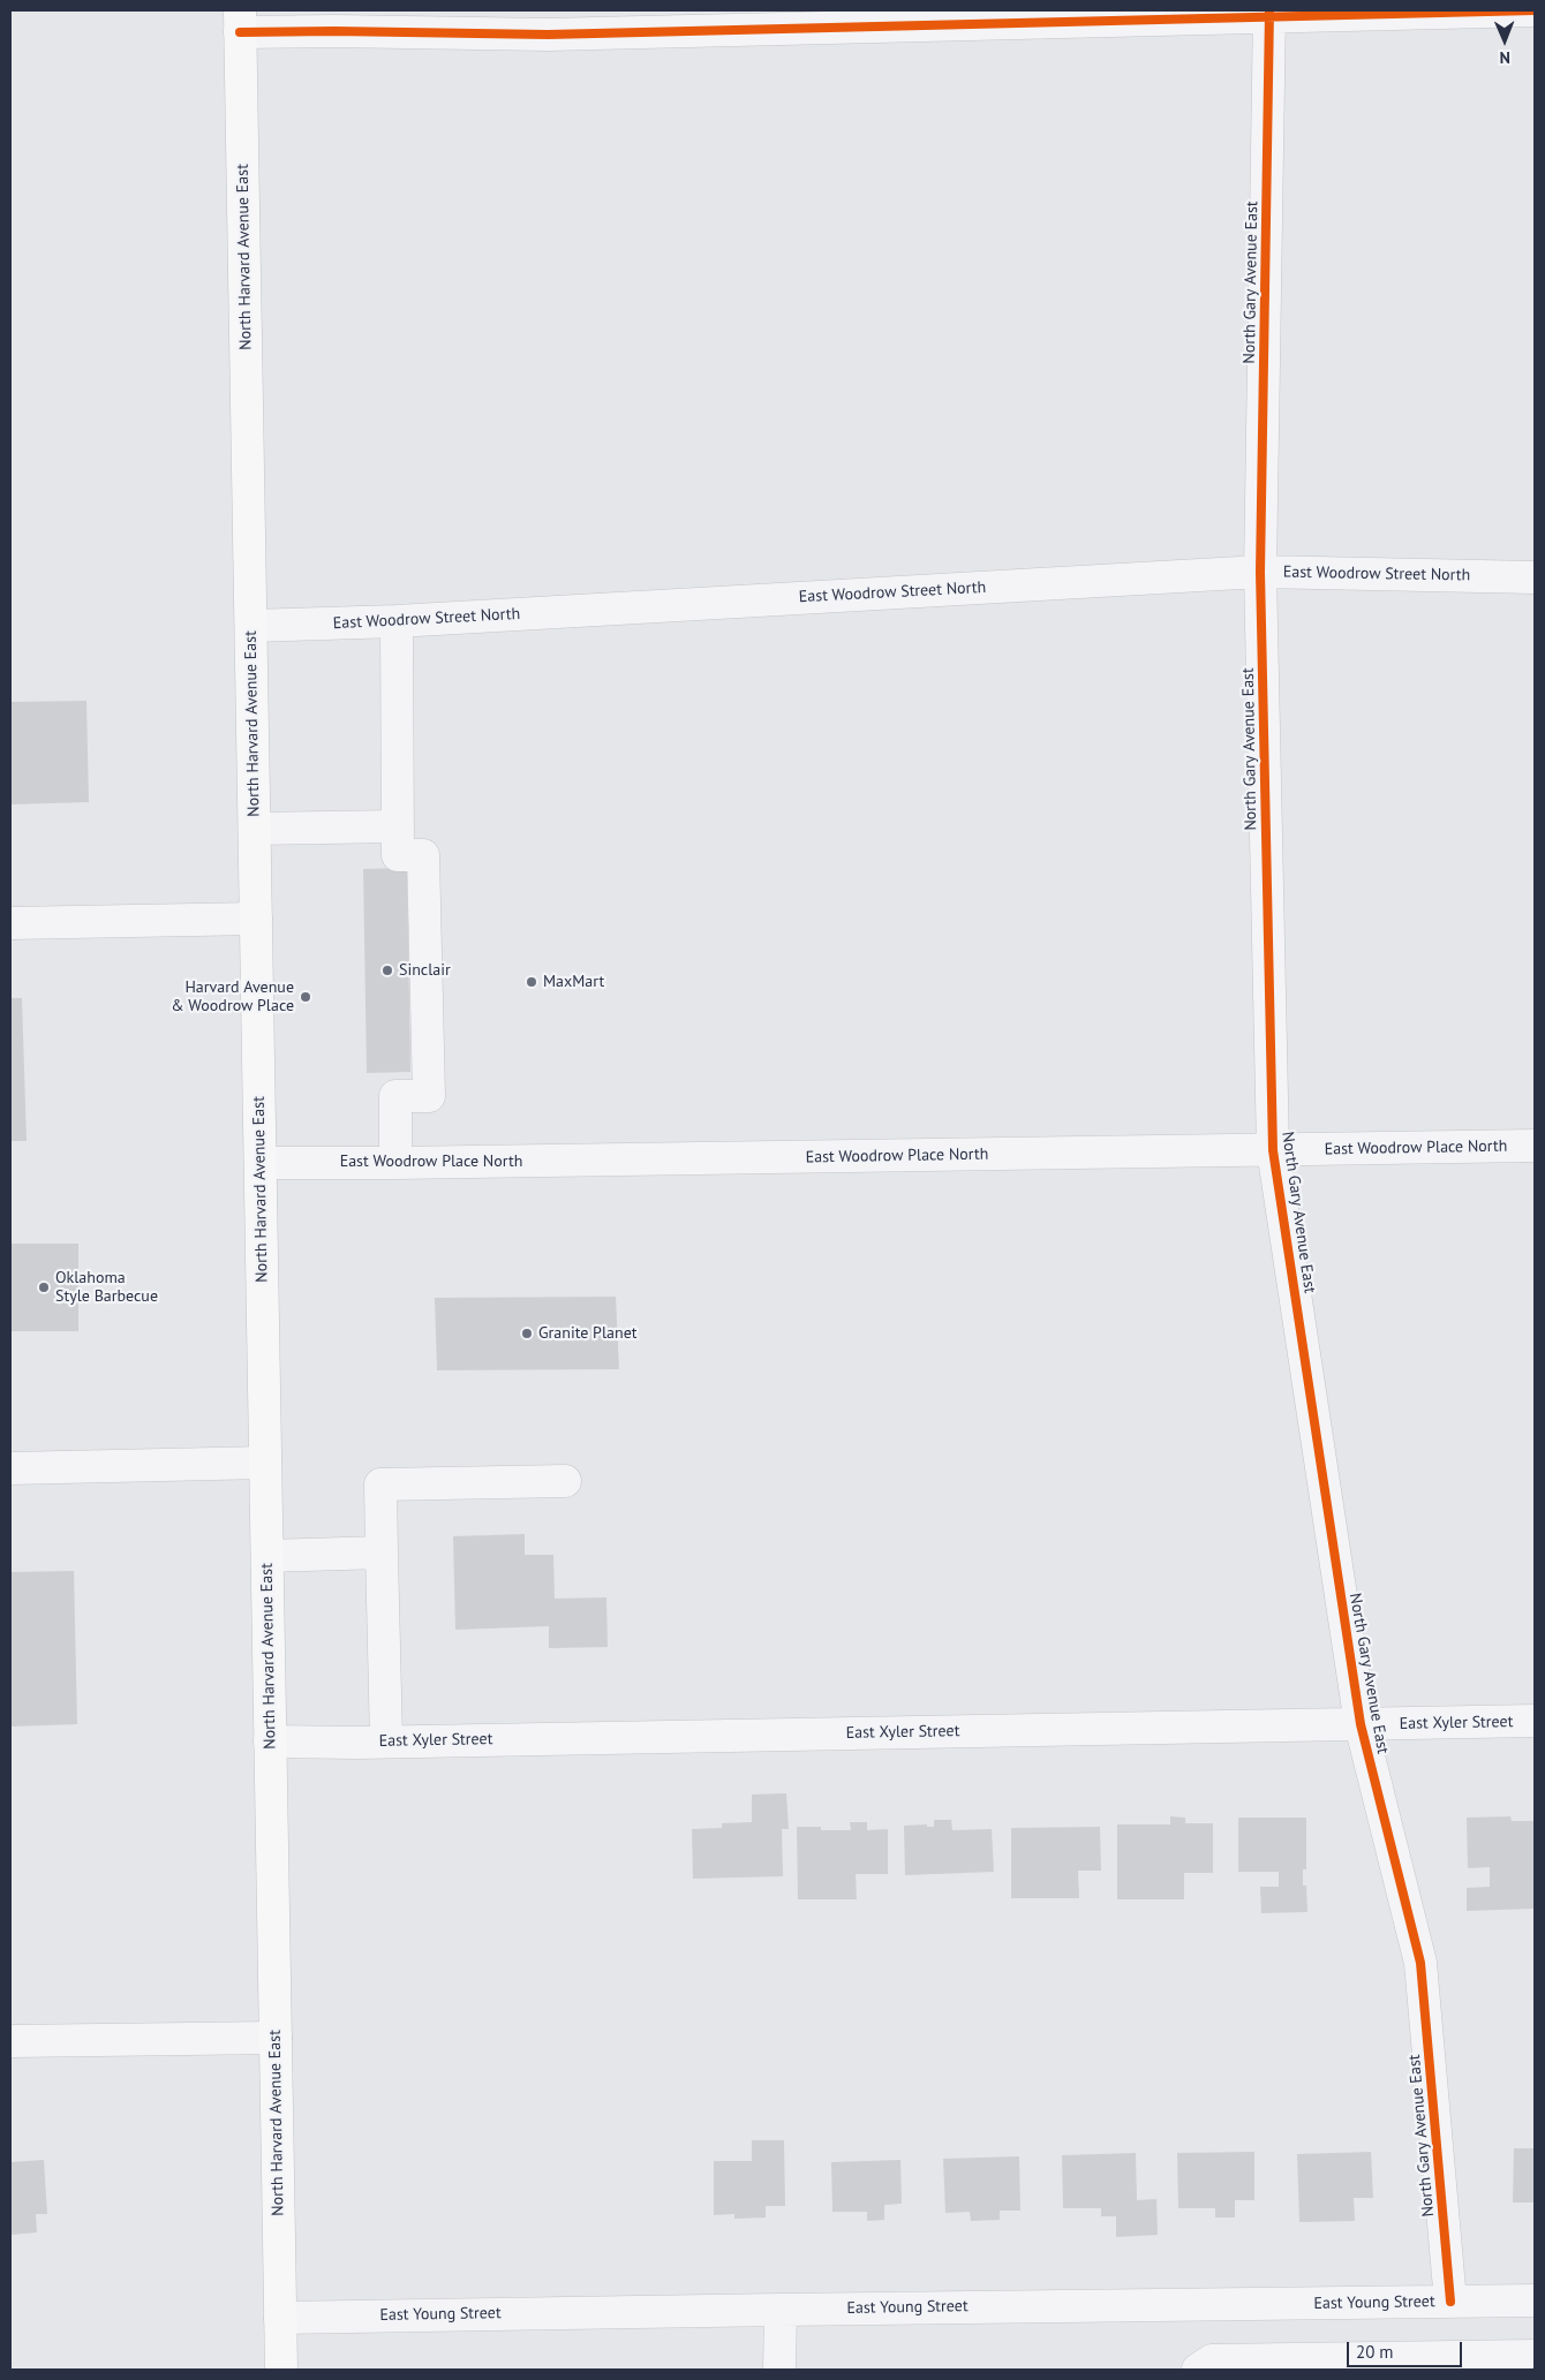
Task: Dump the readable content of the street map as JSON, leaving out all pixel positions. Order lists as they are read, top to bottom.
{
  "streets": {
    "main road": ["North Harvard Avenue East"],
    "street": [
      "North Gary Avenue East",
      "East Woodrow Street North",
      "East Woodrow Place North",
      "East Xyler Street",
      "East Young Street"
    ]
  },
  "crossings": [
    ["North Harvard Avenue East", "East Woodrow Street North"],
    ["North Harvard Avenue East", "East Woodrow Place North"],
    ["North Harvard Avenue East", "East Xyler Street"],
    ["North Harvard Avenue East", "East Young Street"],
    ["North Gary Avenue East", "East Woodrow Street North"],
    ["North Gary Avenue East", "East Woodrow Place North"],
    ["North Gary Avenue East", "East Xyler Street"],
    ["North Gary Avenue East", "East Young Street"]
  ],
  "places": [
    "Sinclair",
    "MaxMart",
    "Harvard Avenue & Woodrow Place",
    "Oklahoma Style Barbecue",
    "Granite Planet"
  ],
  "scale_bar": "20 m",
  "north": "bottom"
}
